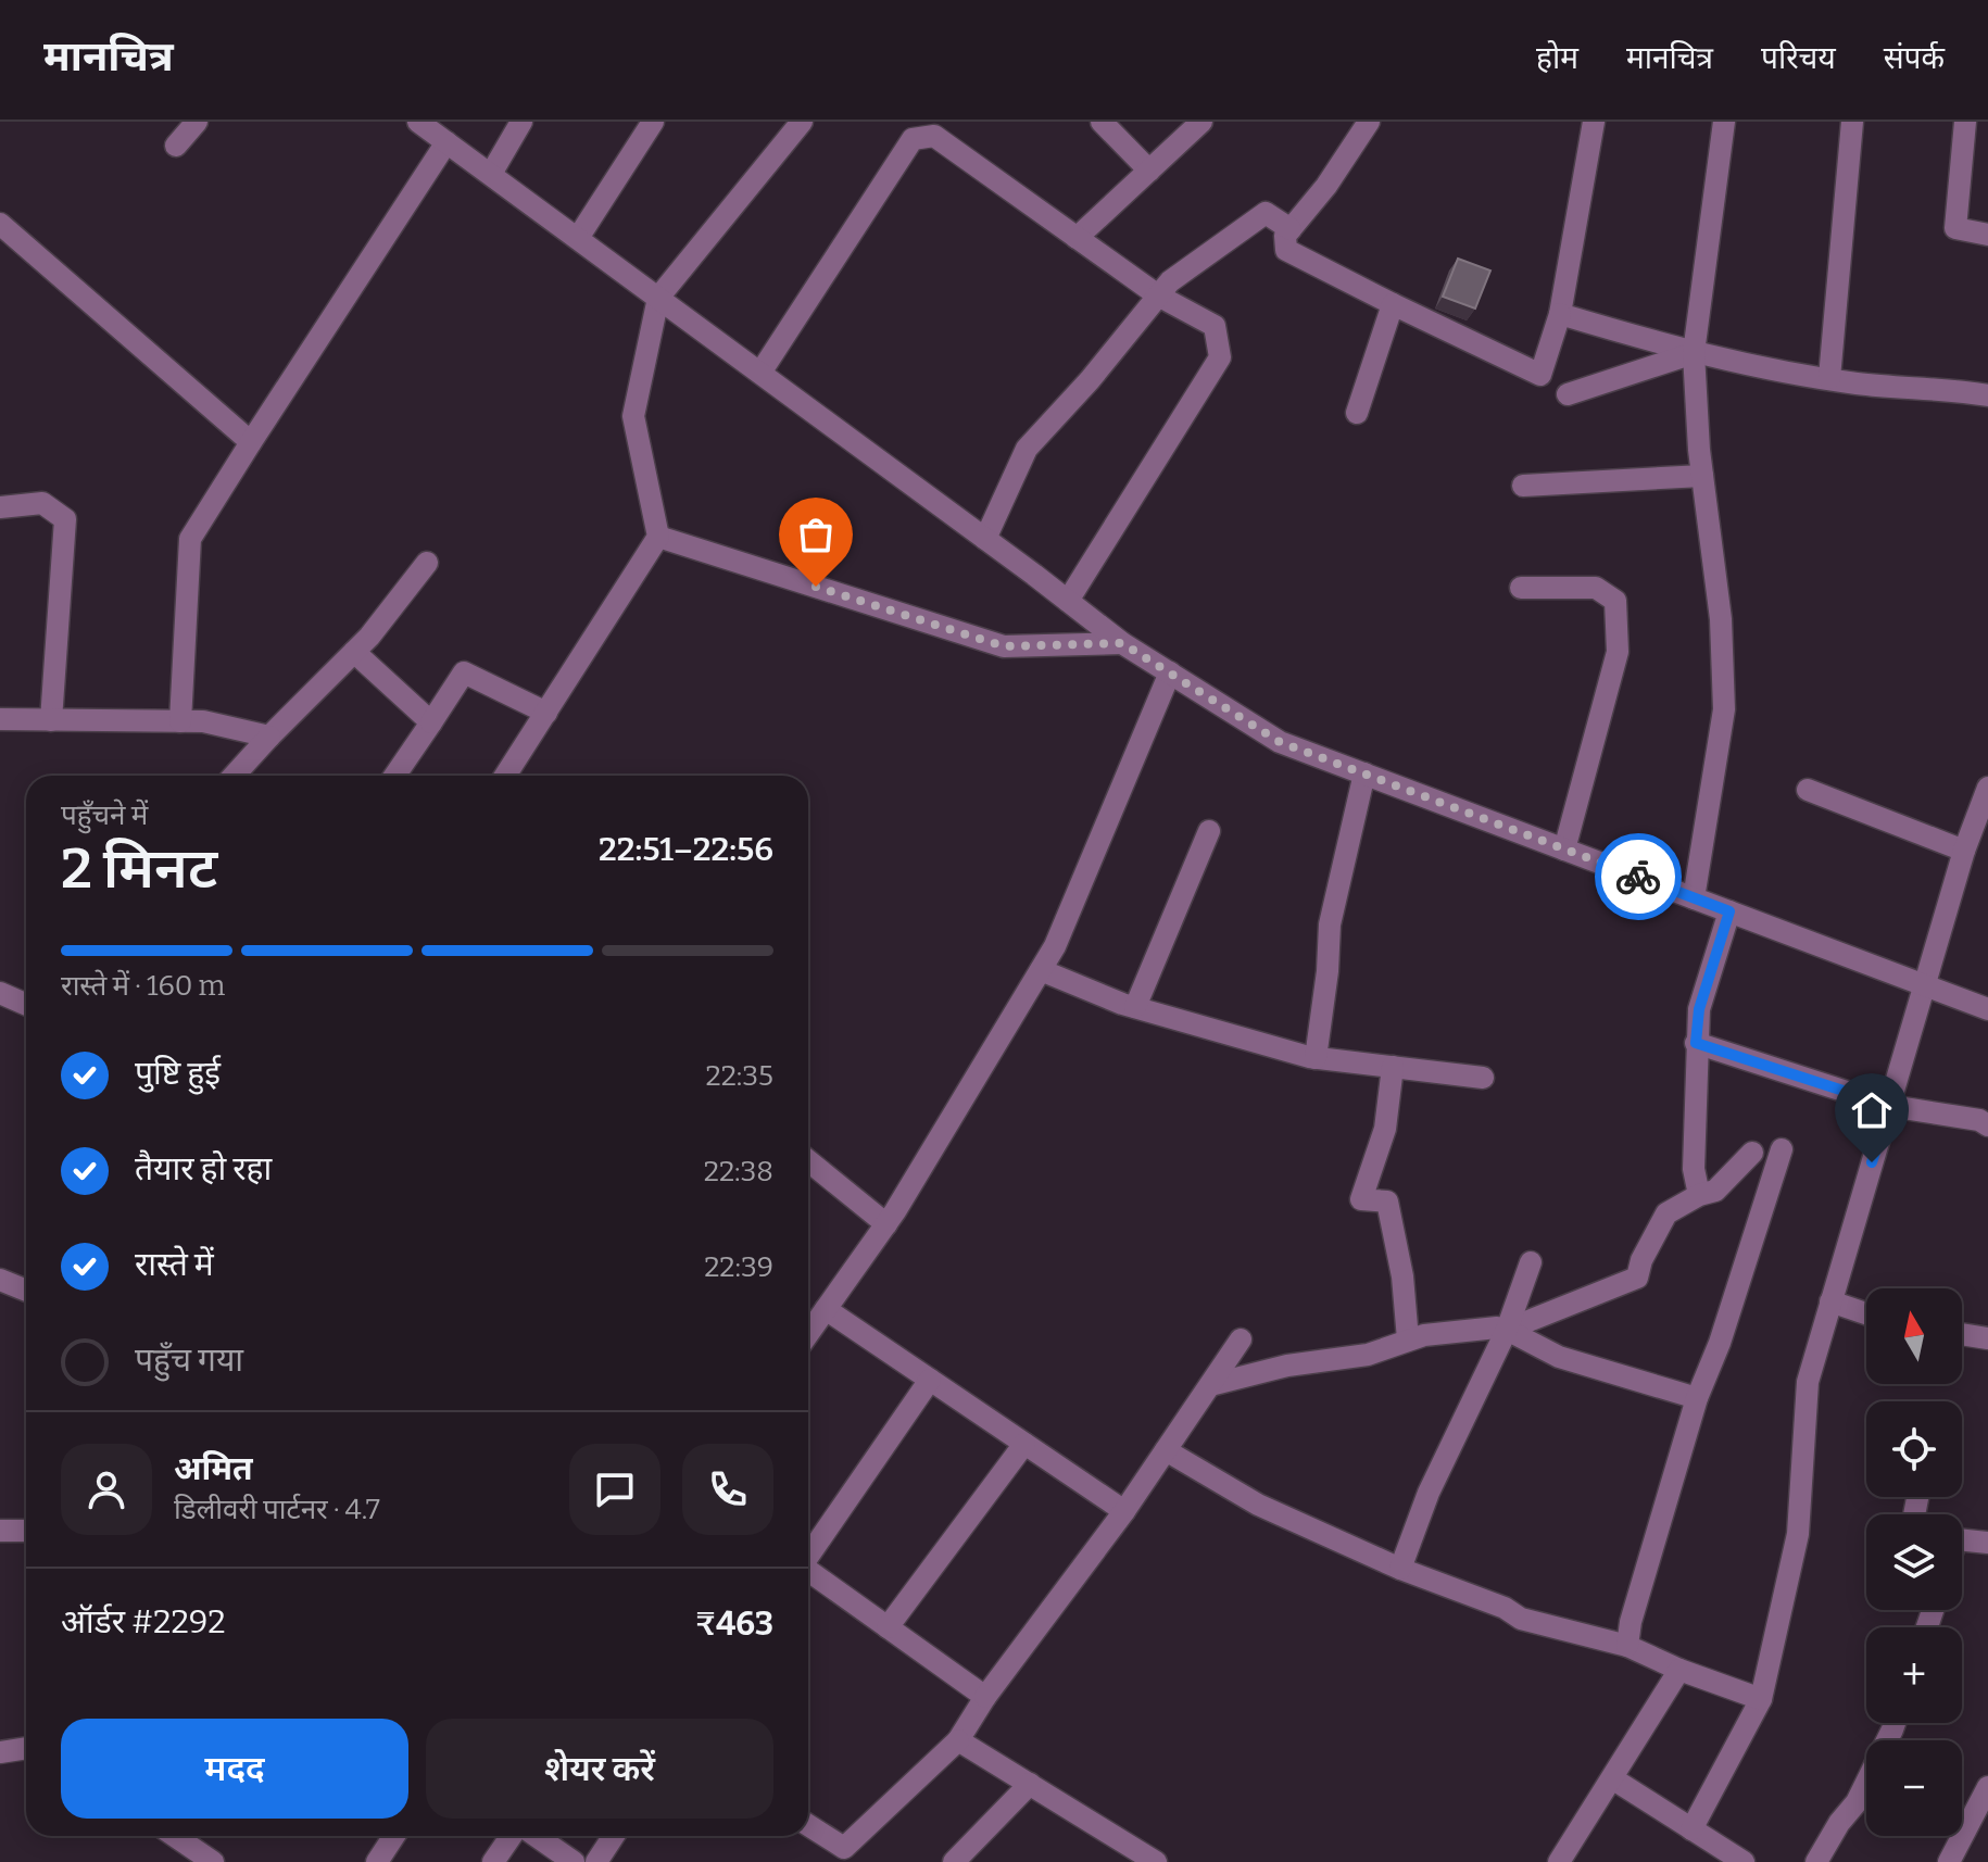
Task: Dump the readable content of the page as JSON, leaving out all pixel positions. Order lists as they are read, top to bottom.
{
  "north": "top",
  "page": {
    "header": "मानचित्र",
    "nav": [
      "होम",
      "मानचित्र",
      "परिचय",
      "संपर्क"
    ],
    "heading": ["2 मिनट", "पहुँचने में", "22:51–22:56"],
    "panel": [
      "अमित",
      "डिलीवरी पार्टनर · 4.7",
      "ऑर्डर #2292",
      "₹463"
    ],
    "bar": "रास्ते में · 160 m",
    "list": [
      ["पुष्टि हुई", "22:35"],
      ["तैयार हो रहा", "22:38"],
      ["रास्ते में", "22:39"],
      "पहुँच गया"
    ],
    "map_buttons": ["+", "−"],
    "buttons": ["मदद", "शेयर करें"]
  }
}
